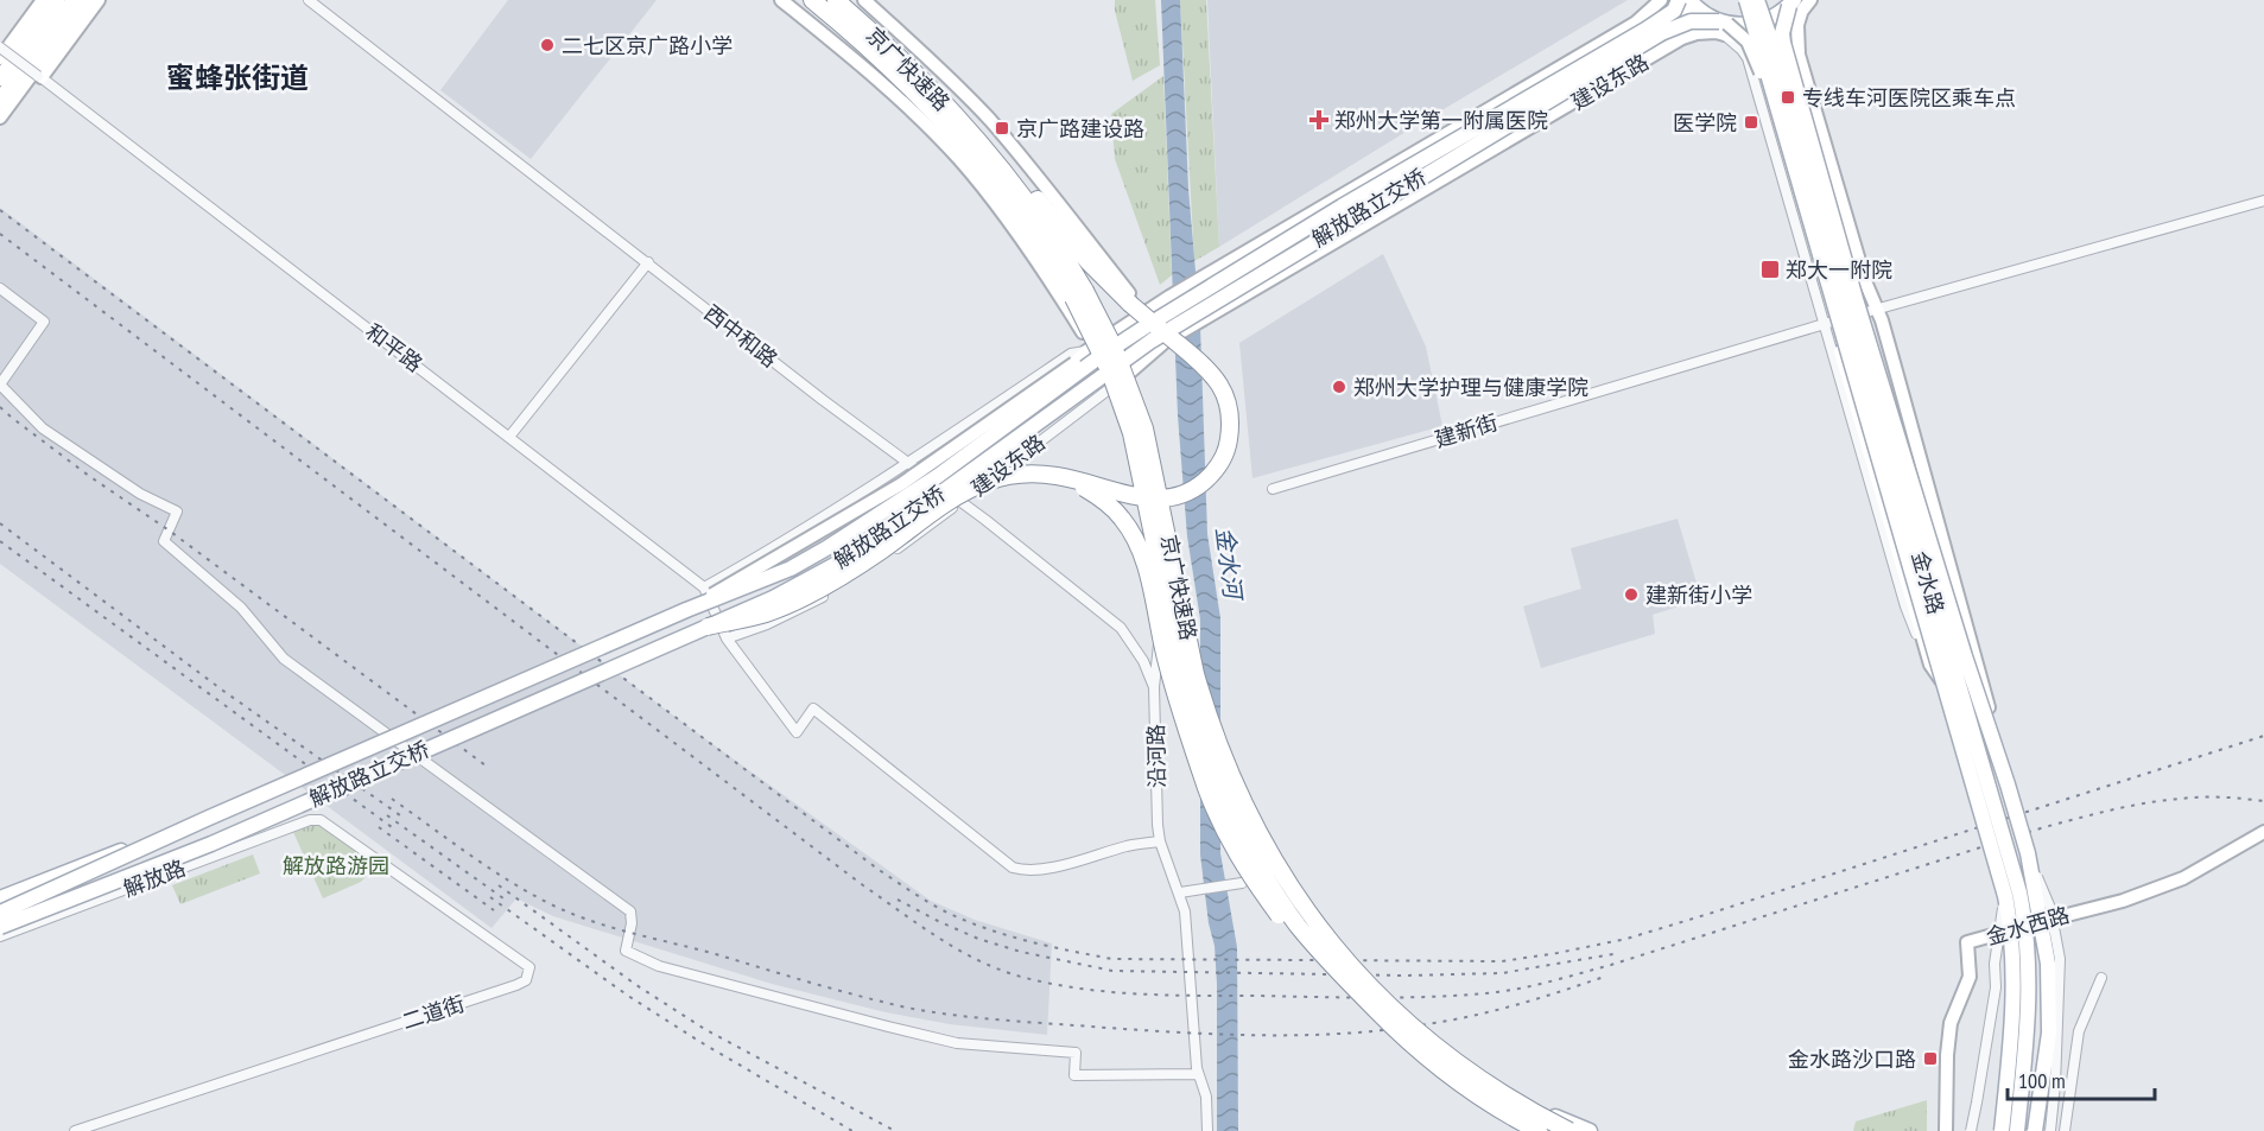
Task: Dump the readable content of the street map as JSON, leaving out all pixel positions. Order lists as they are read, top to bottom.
{
  "streets": {
    "highway": ["京广快速路"],
    "main road": ["解放路立交桥", "金水路"],
    "street": [
      "建设东路",
      "西中和路",
      "和平路",
      "建新街",
      "沿河路",
      "解放路",
      "金水西路",
      "二道街"
    ]
  },
  "crossings": [
    ["建设东路", "解放路立交桥"],
    ["建设东路", "西中和路"],
    ["建设东路", "和平路"],
    ["建设东路", "沿河路"],
    ["西中和路", "沿河路"],
    ["和平路", "沿河路"],
    ["解放路", "二道街"]
  ],
  "districts": ["蜜蜂张街道"],
  "water": ["金水河"],
  "parks": ["解放路游园"],
  "places": {
    "other": ["二七区京广路小学", "郑州大学护理与健康学院", "建新街小学"],
    "transit": [
      "专线车河医院区乘车点",
      "医学院",
      "京广路建设路",
      "郑大一附院",
      "金水路沙口路"
    ],
    "health": ["郑州大学第一附属医院"]
  },
  "scale_bar": "100 m"
}
